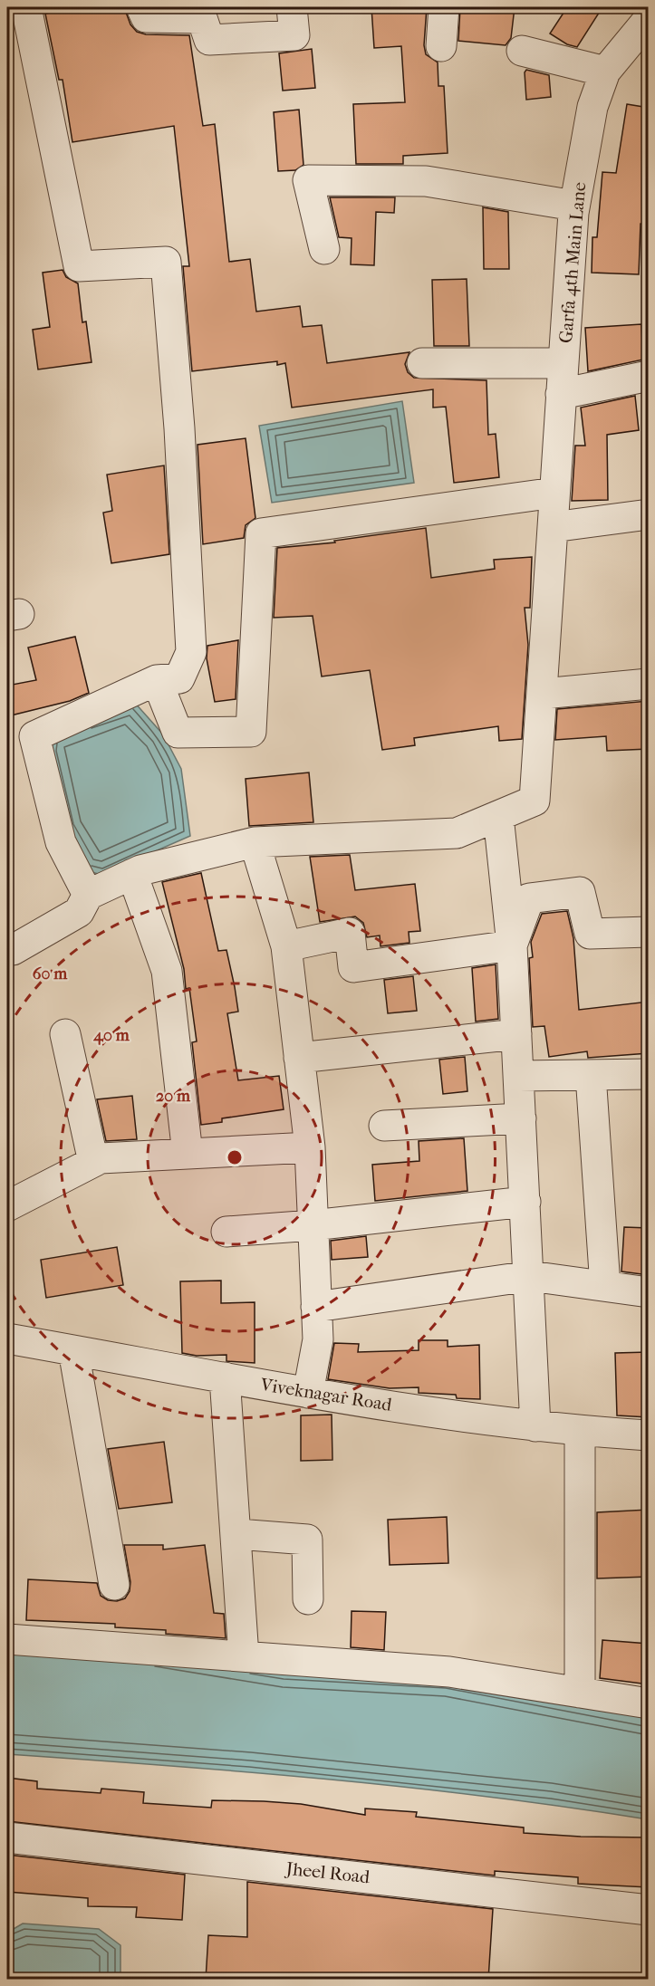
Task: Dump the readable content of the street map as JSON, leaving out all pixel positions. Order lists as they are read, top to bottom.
{
  "streets": {
    "street": ["Garfa 4th Main Lane", "Viveknagar Road", "Jheel Road"]
  },
  "rings": ["60 m", "40 m", "20 m"]
}
